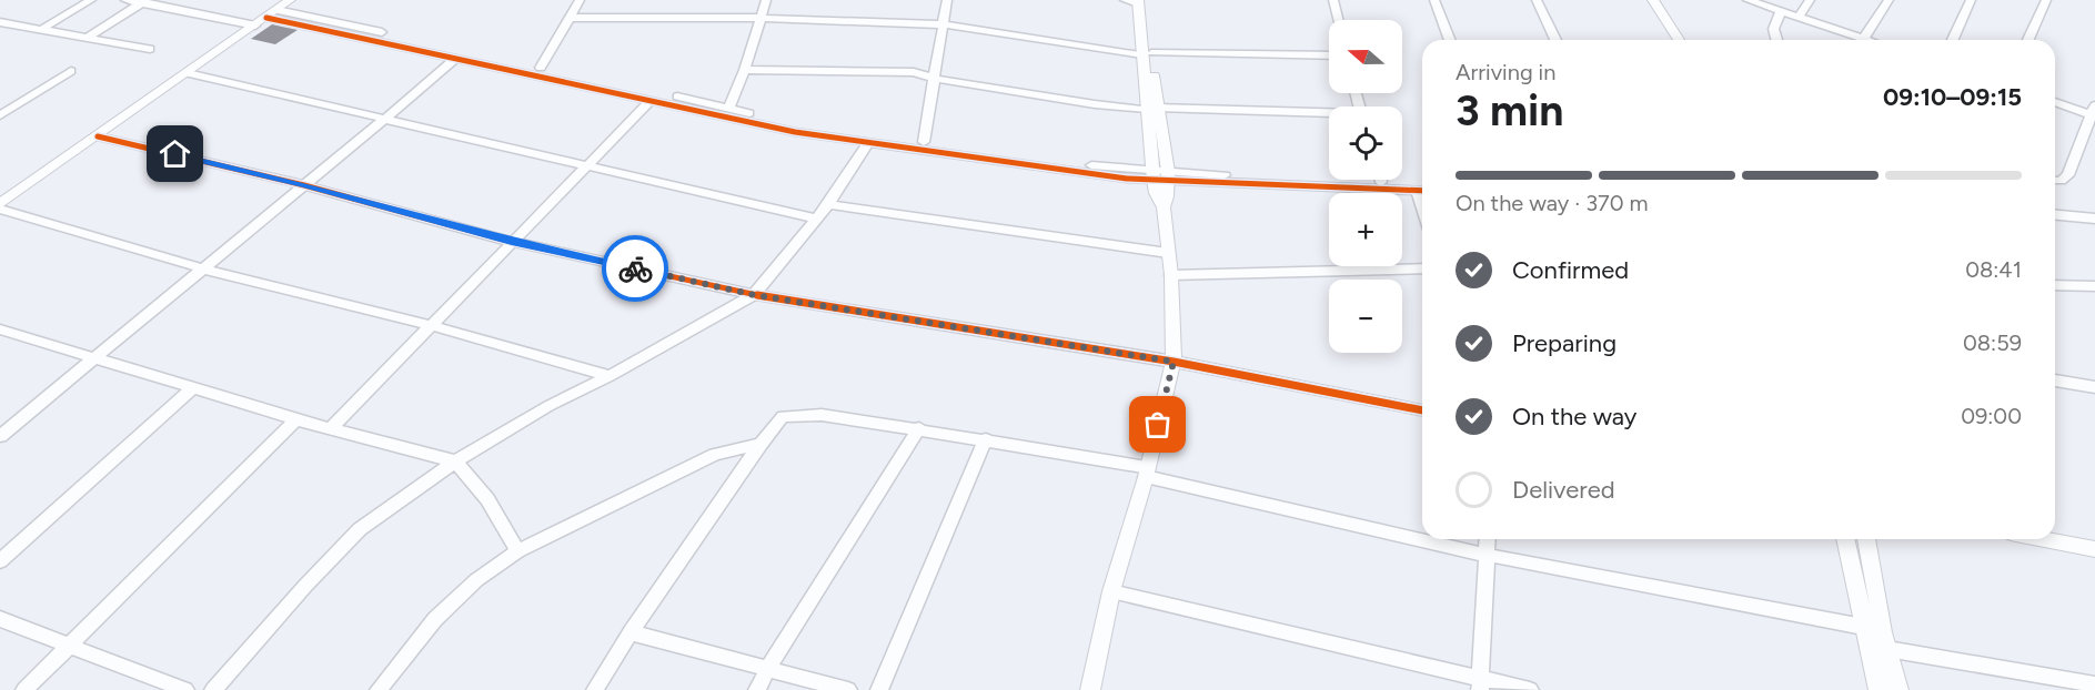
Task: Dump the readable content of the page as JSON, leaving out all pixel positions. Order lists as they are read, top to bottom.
{
  "north": "left",
  "page": {
    "map_buttons": ["+", "−"],
    "heading": ["3 min", "Arriving in", "09:10–09:15"],
    "bar": "On the way · 370 m",
    "list": [
      ["Confirmed", "08:41"],
      ["Preparing", "08:59"],
      ["On the way", "09:00"],
      "Delivered"
    ]
  }
}
